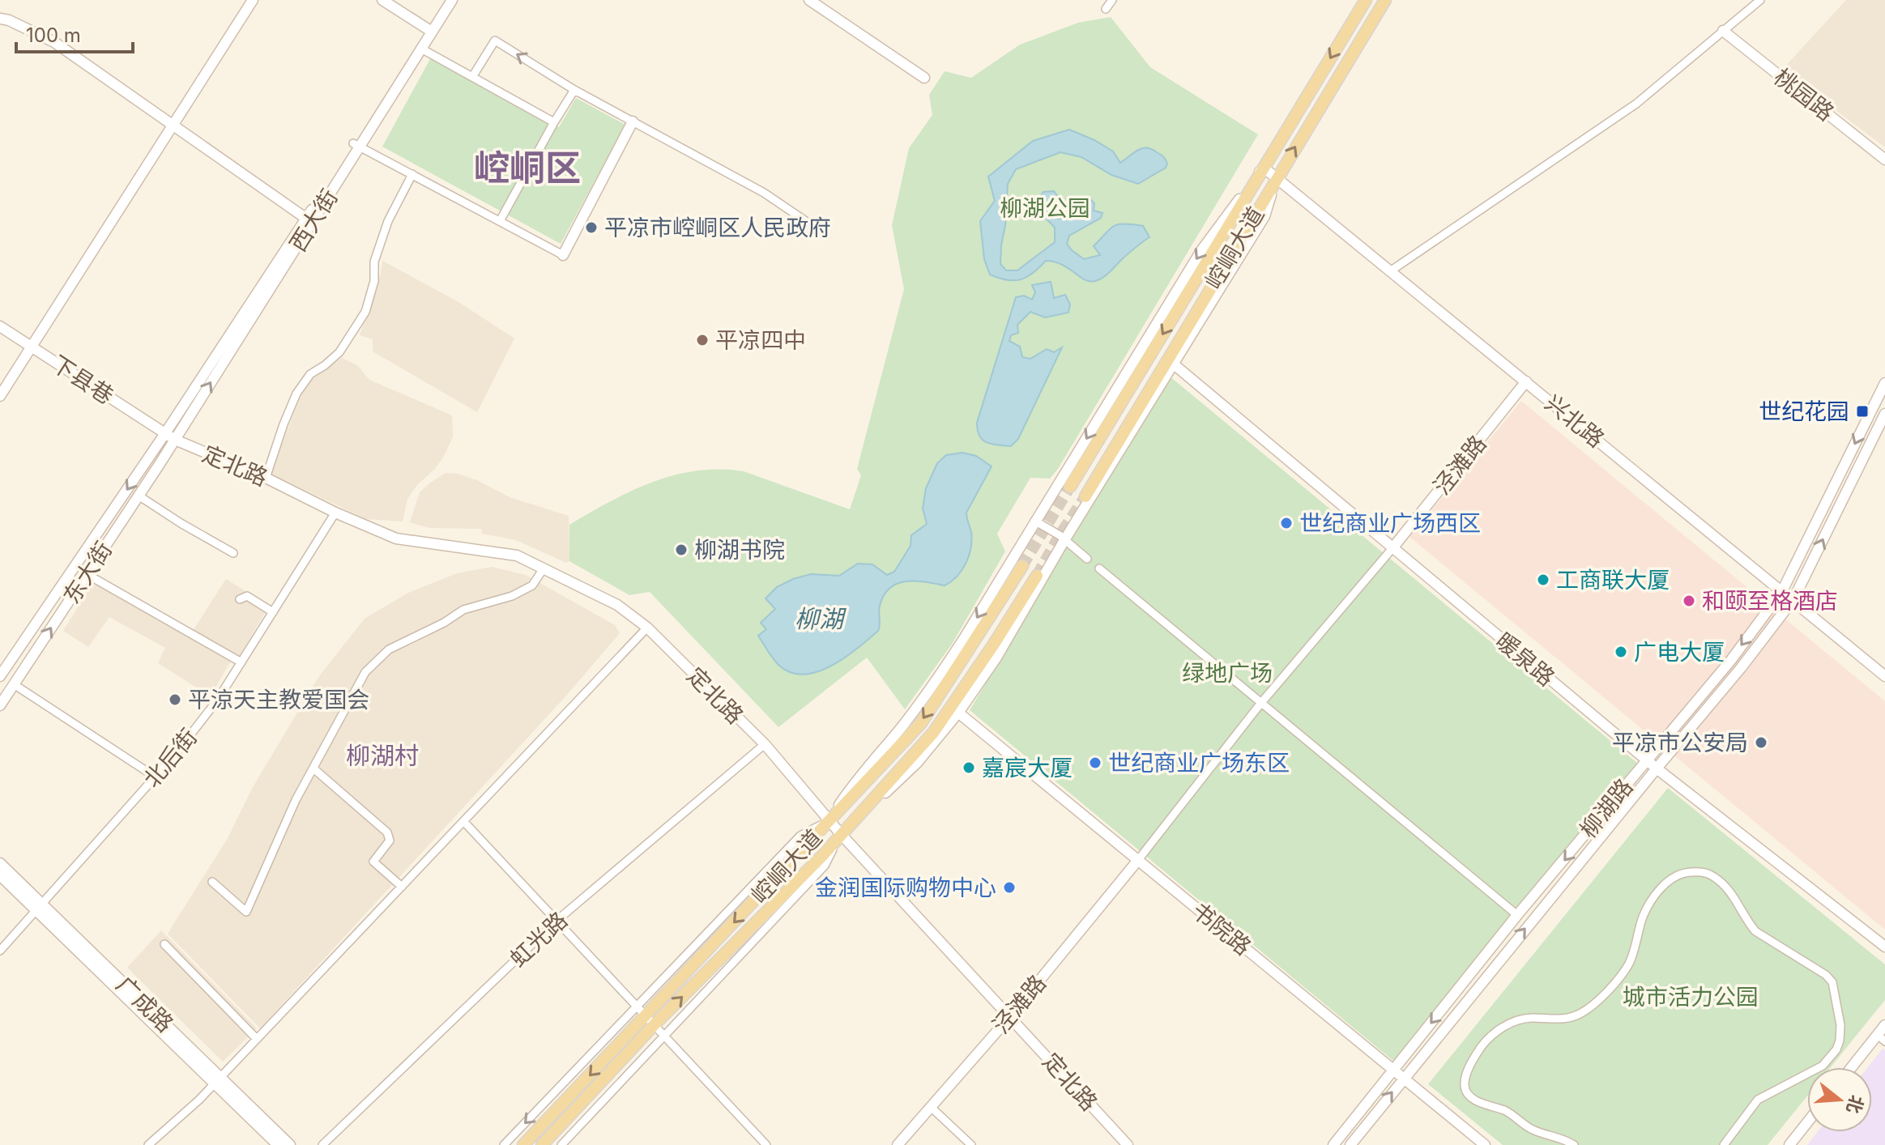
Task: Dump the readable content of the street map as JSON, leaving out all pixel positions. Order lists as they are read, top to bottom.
{
  "streets": {
    "main road": ["崆峒大道"],
    "street": [
      "桃园路",
      "西大街",
      "下县巷",
      "兴北路",
      "泾滩路",
      "定北路",
      "东大街",
      "暖泉路",
      "北后街",
      "柳湖路",
      "书院路",
      "虹光路",
      "广成路"
    ]
  },
  "crossings": [
    ["西大街", "下县巷"],
    ["西大街", "定北路"],
    ["西大街", "东大街"],
    ["崆峒大道", "兴北路"],
    ["崆峒大道", "定北路"],
    ["下县巷", "定北路"],
    ["下县巷", "东大街"],
    ["兴北路", "泾滩路"],
    ["兴北路", "柳湖路"],
    ["泾滩路", "定北路"],
    ["泾滩路", "暖泉路"],
    ["泾滩路", "书院路"],
    ["定北路", "东大街"],
    ["定北路", "北后街"],
    ["定北路", "虹光路"],
    ["暖泉路", "柳湖路"],
    ["北后街", "广成路"],
    ["柳湖路", "书院路"]
  ],
  "districts": ["崆峒区", "柳湖村"],
  "water": ["柳湖"],
  "parks": ["柳湖公园", "绿地广场", "城市活力公园"],
  "places": {
    "other": [
      "平凉市崆峒区人民政府",
      "平凉四中",
      "世纪商业广场西区",
      "柳湖书院",
      "工商联大厦",
      "和颐至格酒店",
      "广电大厦",
      "平涼天主教爱国会",
      "平凉市公安局",
      "世纪商业广场东区",
      "嘉宸大厦",
      "金润国际购物中心"
    ],
    "transit": ["世纪花园"]
  },
  "scale_bar": "100 m",
  "north": "right"
}
